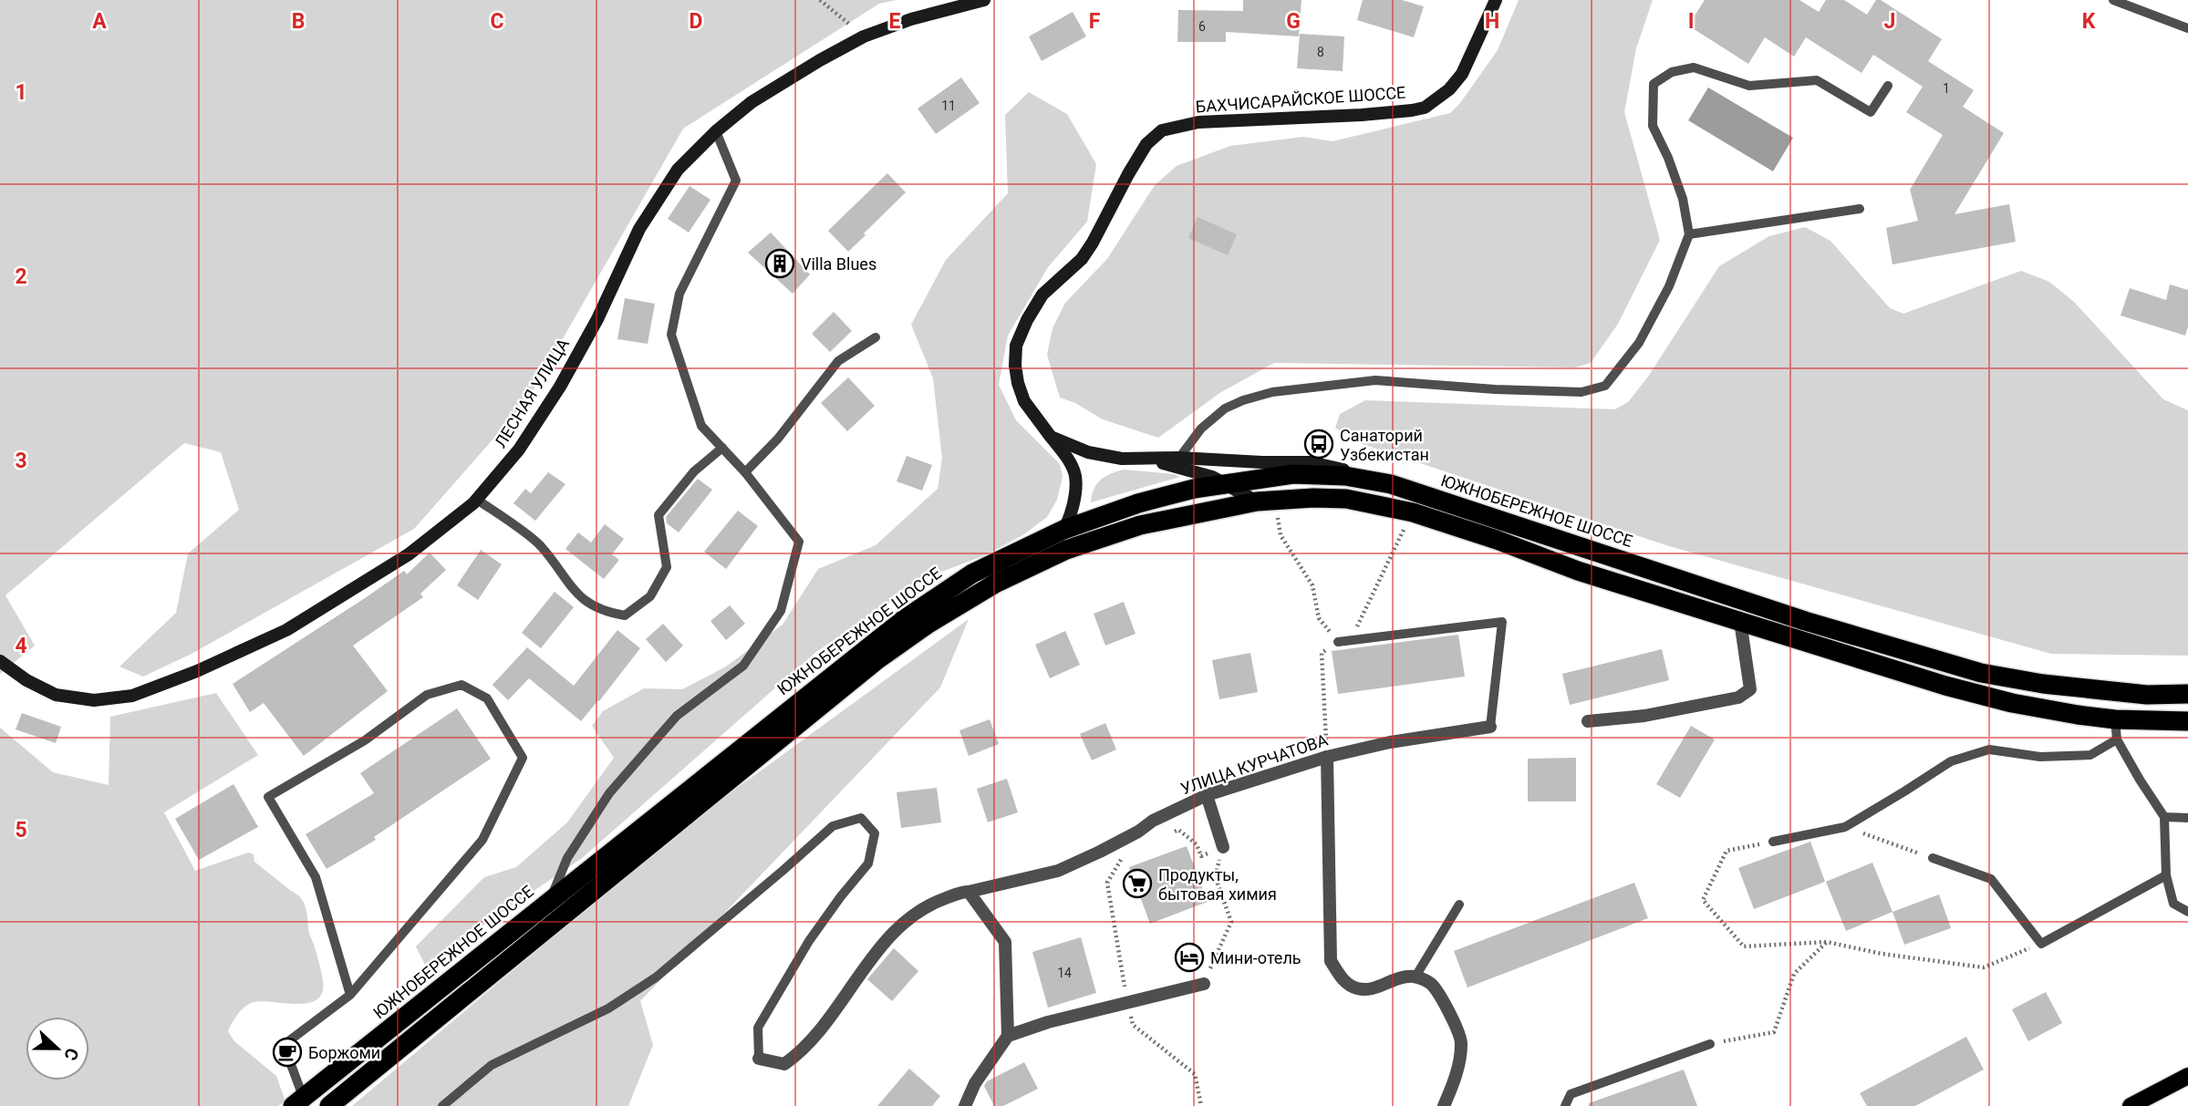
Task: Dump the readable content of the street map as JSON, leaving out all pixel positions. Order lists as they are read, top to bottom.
{
  "streets": {
    "highway": ["ЮЖНОБЕРЕЖНОЕ ШОССЕ"],
    "main road": ["БАХЧИСАРАЙСКОЕ ШОССЕ", "ЛЕСНАЯ УЛИЦА"],
    "street": ["УЛИЦА КУРЧАТОВА"]
  },
  "crossings": [
    ["БАХЧИСАРАЙСКОЕ ШОССЕ", "ЮЖНОБЕРЕЖНОЕ ШОССЕ"]
  ],
  "places": {
    "building": ["Villa Blues"],
    "bus stop": ["Санаторий Узбекистан"],
    "supermarket": ["Продукты, бытовая химия"],
    "hotel": ["Мини-отель"],
    "cafe": ["Боржоми"]
  },
  "house_numbers": [
    "6",
    "8",
    "1",
    "11",
    "14"
  ],
  "north": "right",
  "grid": {
    "columns": [
      "A",
      "B",
      "C",
      "D",
      "E",
      "F",
      "G",
      "H",
      "I",
      "J",
      "K"
    ],
    "rows": [
      "1",
      "2",
      "3",
      "4",
      "5"
    ]
  }
}
